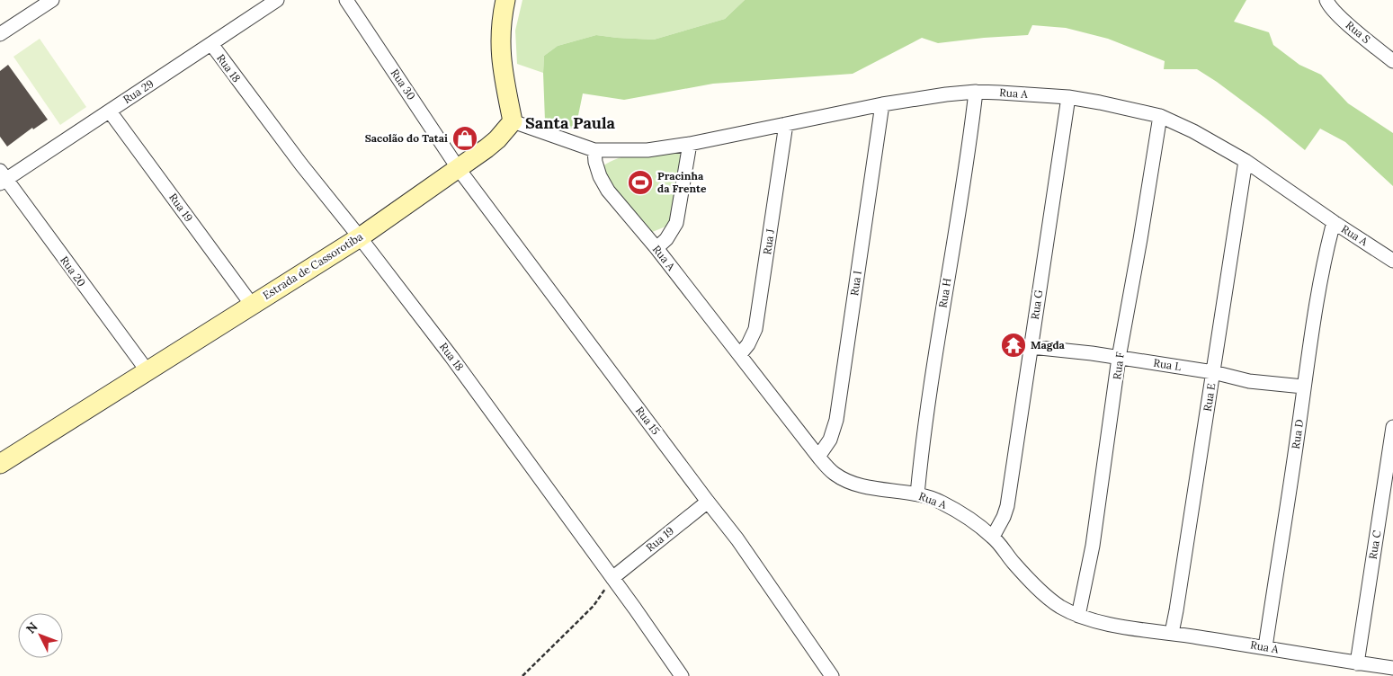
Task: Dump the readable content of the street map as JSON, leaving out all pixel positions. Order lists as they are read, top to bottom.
{
  "streets": {
    "main road": ["Estrada de Cassorotiba"],
    "street": [
      "Rua S",
      "Rua 18",
      "Rua 30",
      "Rua 29",
      "Rua A",
      "Rua 19",
      "Rua J",
      "Rua 20",
      "Rua I",
      "Rua H",
      "Rua G",
      "Rua L",
      "Rua F",
      "Rua E",
      "Rua 15",
      "Rua D",
      "Rua C"
    ]
  },
  "crossings": [
    ["Rua 18", "Rua 29"],
    ["Rua 18", "Rua 19"],
    ["Rua 18", "Estrada de Cassorotiba"],
    ["Rua 30", "Estrada de Cassorotiba"],
    ["Rua 30", "Rua 15"],
    ["Rua 29", "Rua 19"],
    ["Rua 29", "Rua 20"],
    ["Rua A", "Rua J"],
    ["Rua A", "Estrada de Cassorotiba"],
    ["Rua A", "Rua I"],
    ["Rua A", "Rua H"],
    ["Rua A", "Rua G"],
    ["Rua A", "Rua F"],
    ["Rua A", "Rua E"],
    ["Rua A", "Rua D"],
    ["Rua A", "Rua C"],
    ["Rua 19", "Estrada de Cassorotiba"],
    ["Rua 19", "Rua 15"],
    ["Estrada de Cassorotiba", "Rua 20"],
    ["Estrada de Cassorotiba", "Rua 15"],
    ["Rua G", "Rua L"],
    ["Rua L", "Rua F"],
    ["Rua L", "Rua E"],
    ["Rua L", "Rua D"]
  ],
  "districts": ["Santa Paula"],
  "places": {
    "shop": ["Sacolão do Tatai"],
    "sports": ["Pracinha da Frente"],
    "temple": ["Magda"]
  },
  "north": "top left"
}
